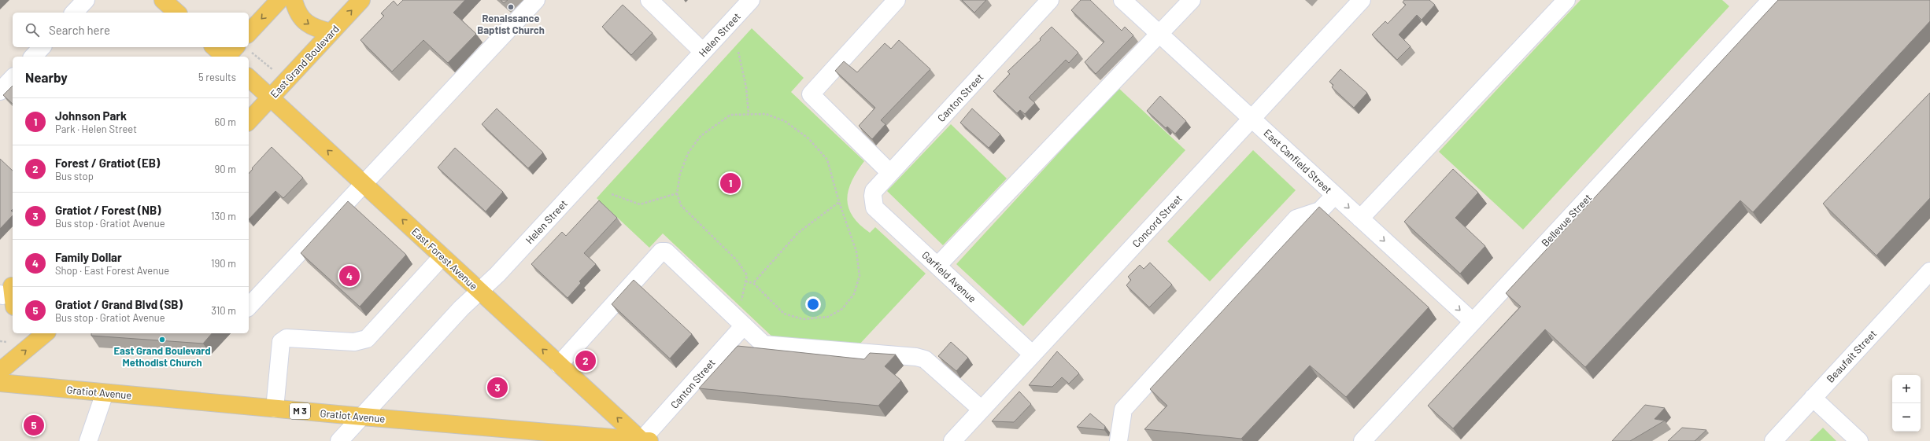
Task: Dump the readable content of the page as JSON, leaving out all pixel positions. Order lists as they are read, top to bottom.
{
  "streets": {
    "main road": [
      "East Grand Boulevard",
      "East Forest Avenue",
      "Gratiot Avenue",
      "M 3"
    ],
    "street": [
      "Helen Street",
      "Canton Street",
      "East Canfield Street",
      "Bellevue Street",
      "Concord Street",
      "Garfield Avenue",
      "Beaufait Street"
    ]
  },
  "crossings": [
    ["Helen Street", "East Forest Avenue"],
    ["Helen Street", "Gratiot Avenue"],
    ["East Grand Boulevard", "East Forest Avenue"],
    ["Canton Street", "East Forest Avenue"],
    ["Canton Street", "Garfield Avenue"],
    ["Canton Street", "Gratiot Avenue"],
    ["East Canfield Street", "Bellevue Street"],
    ["East Canfield Street", "Concord Street"],
    ["Concord Street", "Garfield Avenue"],
    ["East Forest Avenue", "Gratiot Avenue"]
  ],
  "one_way": ["East Canfield Street", "East Forest Avenue"],
  "places": ["Renaissance Baptist Church", "East Grand Boulevard Methodist Church"],
  "page": {
    "search": "Search here",
    "heading": ["Nearby", "5 results"],
    "list": [
      {
        "mark": "1",
        "name": "Johnson Park",
        "note": "Park · Helen Street",
        "value": "60 m"
      },
      {
        "mark": "2",
        "name": "Forest / Gratiot (EB)",
        "note": "Bus stop",
        "value": "90 m"
      },
      {
        "mark": "3",
        "name": "Gratiot / Forest (NB)",
        "note": "Bus stop · Gratiot Avenue",
        "value": "130 m"
      },
      {
        "mark": "4",
        "name": "Family Dollar",
        "note": "Shop · East Forest Avenue",
        "value": "190 m"
      },
      {
        "mark": "5",
        "name": "Gratiot / Grand Blvd (SB)",
        "note": "Bus stop · Gratiot Avenue",
        "value": "310 m"
      }
    ],
    "pins": [
      "1",
      "4",
      "2",
      "3",
      "5"
    ],
    "map_buttons": ["+", "−"]
  }
}
